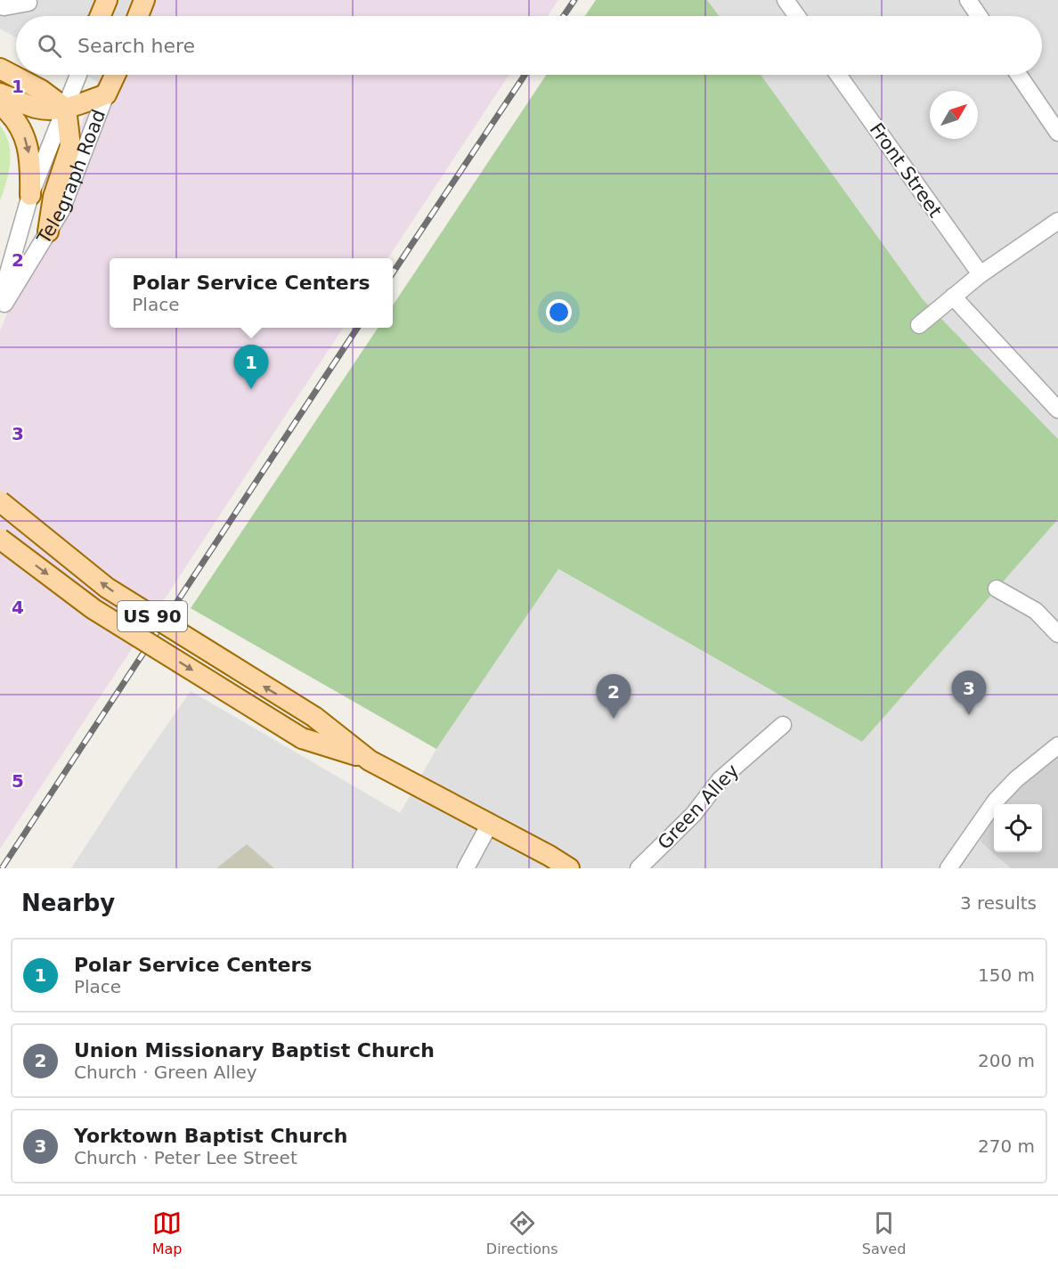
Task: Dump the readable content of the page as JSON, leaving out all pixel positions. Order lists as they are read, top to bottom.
{
  "streets": {
    "main road": ["Telegraph Road", "US 90"],
    "street": ["Front Street", "Green Alley"]
  },
  "north": "top right",
  "page": {
    "search": "Search here",
    "popup": ["Polar Service Centers", "Place"],
    "pins": ["1", "3", "2"],
    "heading": ["Nearby", "3 results"],
    "list": [
      {
        "mark": "1",
        "name": "Polar Service Centers",
        "note": "Place",
        "value": "150 m"
      },
      {
        "mark": "2",
        "name": "Union Missionary Baptist Church",
        "note": "Church · Green Alley",
        "value": "200 m"
      },
      {
        "mark": "3",
        "name": "Yorktown Baptist Church",
        "note": "Church · Peter Lee Street",
        "value": "270 m"
      }
    ],
    "nav": ["Map", "Directions", "Saved"]
  },
  "grid": {
    "rows": [
      "1",
      "2",
      "3",
      "4",
      "5"
    ]
  }
}
